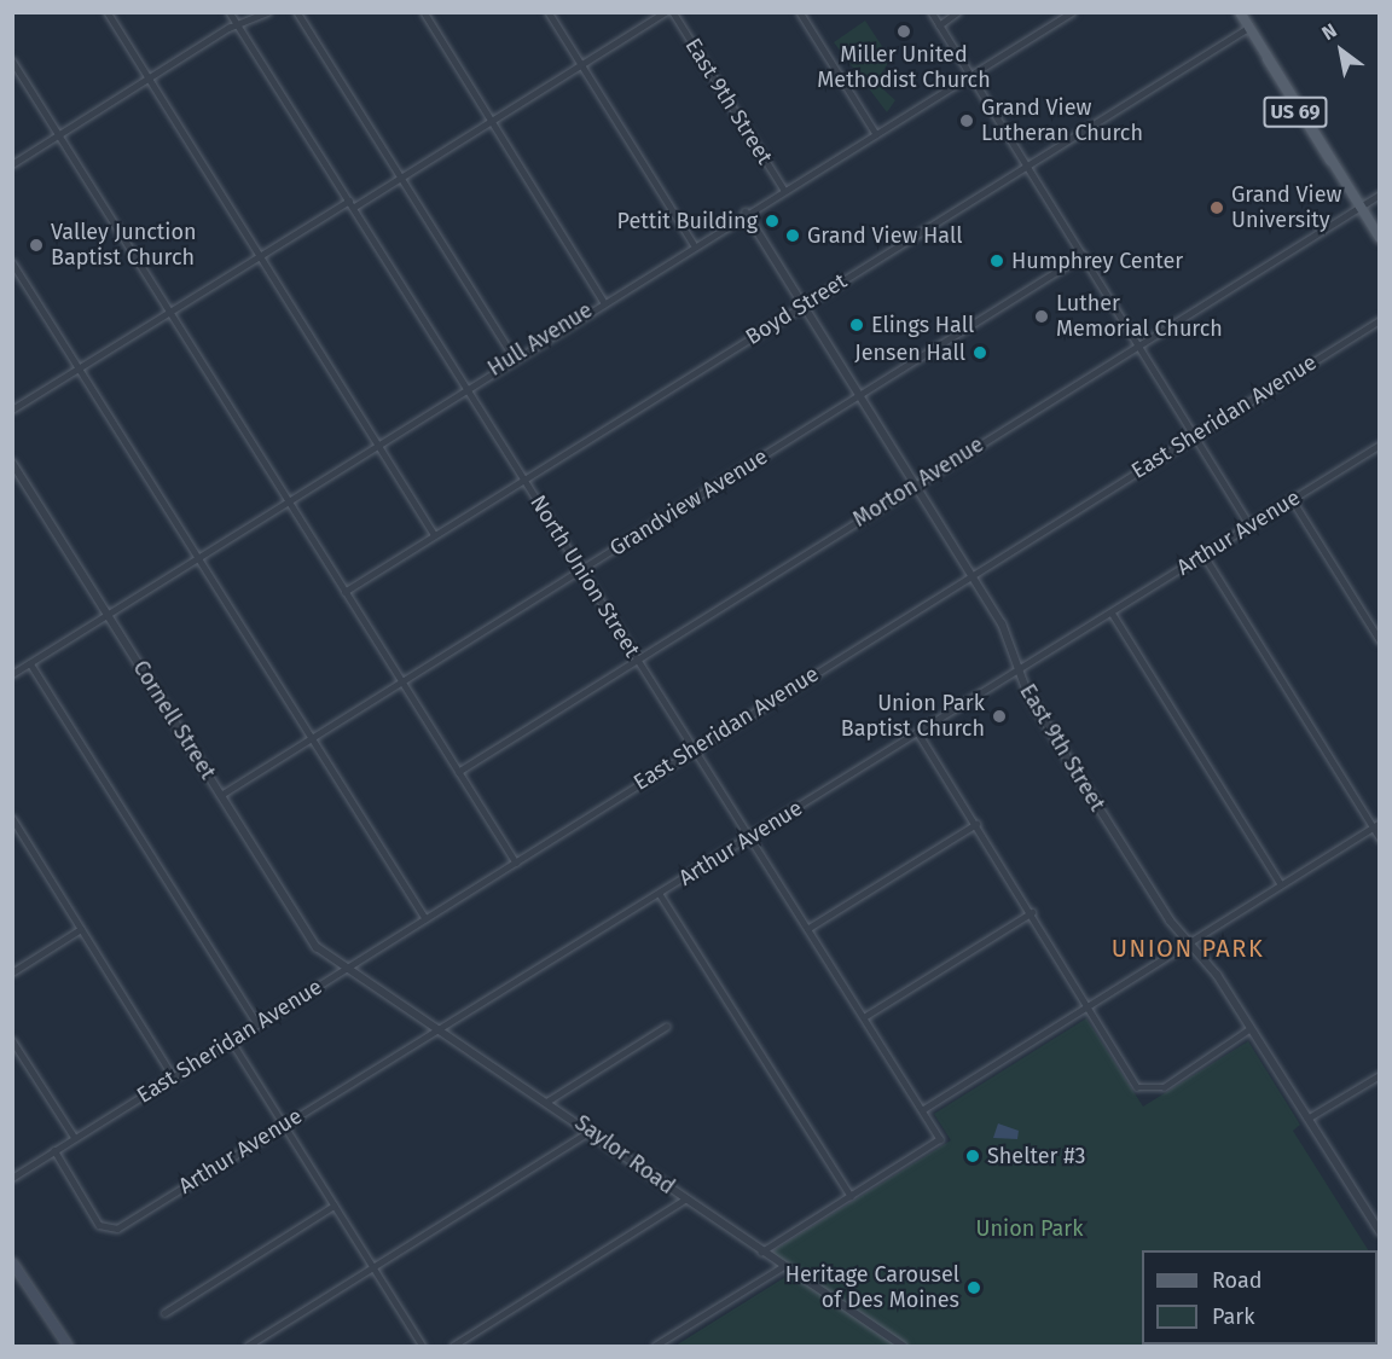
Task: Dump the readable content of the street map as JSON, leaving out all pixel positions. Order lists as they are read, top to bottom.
{
  "streets": {
    "main road": ["US 69"],
    "street": [
      "East 9th Street",
      "Boyd Street",
      "Hull Avenue",
      "East Sheridan Avenue",
      "Morton Avenue",
      "Grandview Avenue",
      "Arthur Avenue",
      "North Union Street",
      "Cornell Street",
      "Saylor Road"
    ]
  },
  "crossings": [
    ["East 9th Street", "Boyd Street"],
    ["East 9th Street", "Hull Avenue"],
    ["East 9th Street", "East Sheridan Avenue"],
    ["East 9th Street", "Morton Avenue"],
    ["East 9th Street", "Grandview Avenue"],
    ["East 9th Street", "Arthur Avenue"],
    ["US 69", "Boyd Street"],
    ["US 69", "Morton Avenue"],
    ["Boyd Street", "North Union Street"],
    ["Hull Avenue", "North Union Street"],
    ["Hull Avenue", "Cornell Street"],
    ["East Sheridan Avenue", "Arthur Avenue"],
    ["East Sheridan Avenue", "North Union Street"],
    ["East Sheridan Avenue", "Cornell Street"],
    ["East Sheridan Avenue", "Saylor Road"],
    ["Morton Avenue", "North Union Street"],
    ["Grandview Avenue", "North Union Street"],
    ["Grandview Avenue", "Cornell Street"],
    ["Arthur Avenue", "North Union Street"],
    ["Arthur Avenue", "Saylor Road"],
    ["Cornell Street", "Saylor Road"]
  ],
  "districts": ["UNION PARK"],
  "parks": ["Union Park"],
  "places": [
    "Miller United Methodist Church",
    "Grand View Lutheran Church",
    "Grand View University",
    "Pettit Building",
    "Grand View Hall",
    "Valley Junction Baptist Church",
    "Humphrey Center",
    "Luther Memorial Church",
    "Elings Hall",
    "Jensen Hall",
    "Union Park Baptist Church",
    "Shelter #3",
    "Heritage Carousel of Des Moines"
  ],
  "legend": ["Road", "Park"],
  "north": "top left"
}
